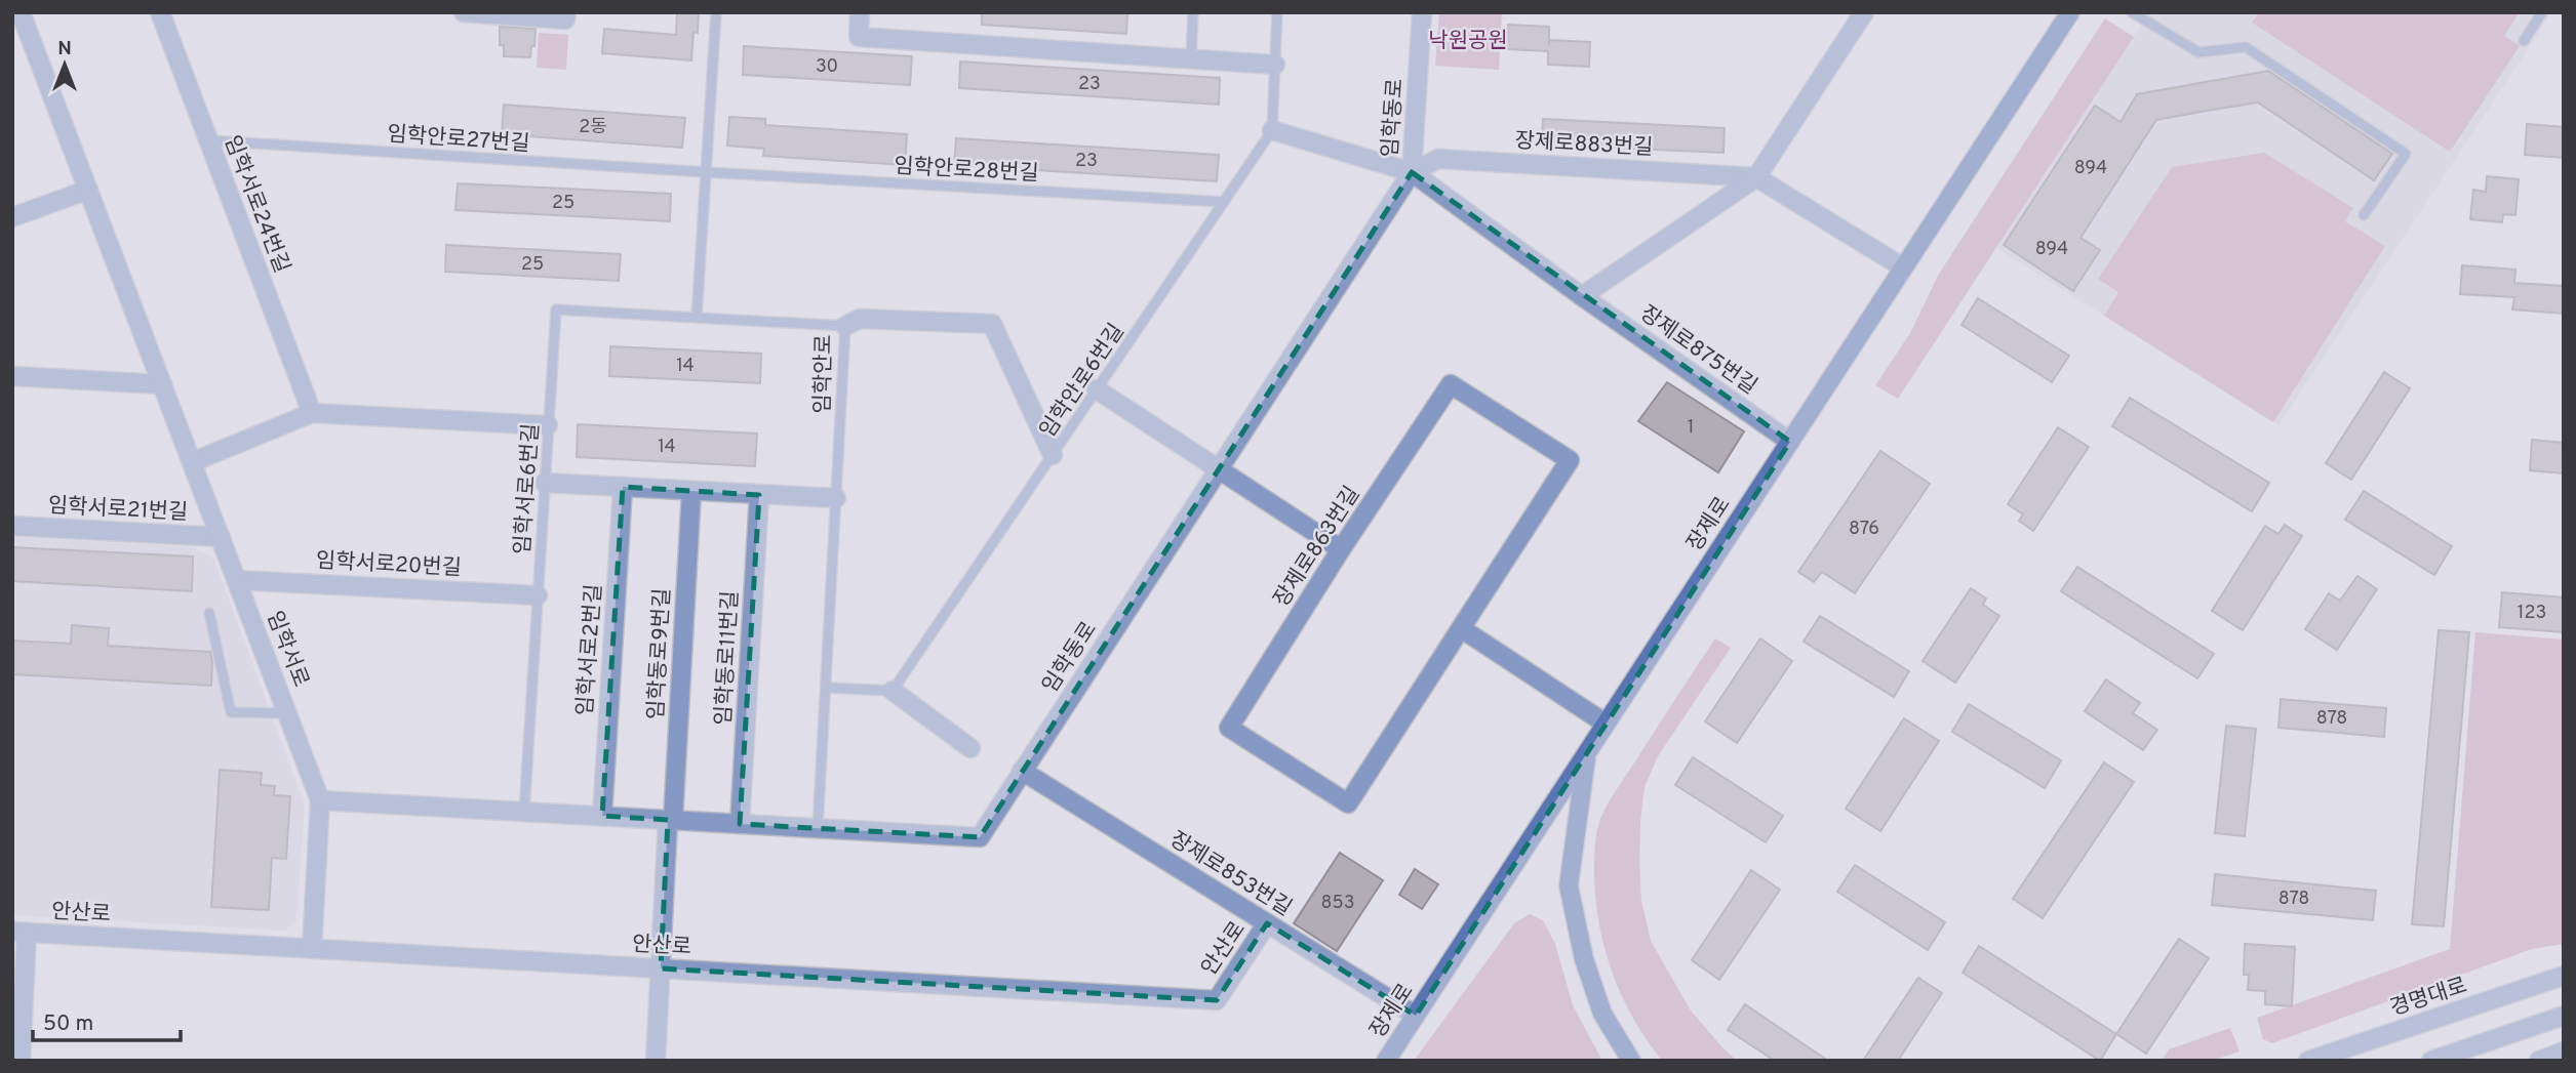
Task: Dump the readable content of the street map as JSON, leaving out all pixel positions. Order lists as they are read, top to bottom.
{
  "streets": {
    "main road": ["장제로"],
    "street": [
      "임학동로",
      "장제로883번길",
      "임학서로24번길",
      "장제로875번길",
      "임학서로21번길",
      "장제로863번길",
      "임학서로20번길",
      "임학서로",
      "임학서로2번길",
      "임학동로9번길",
      "임학동로11번길",
      "장제로853번길",
      "안산로",
      "경명대로"
    ],
    "lane": [
      "임학안로27번길",
      "임학안로28번길",
      "임학안로",
      "임학안로6번길",
      "임학서로6번길"
    ]
  },
  "crossings": [
    ["임학동로", "장제로883번길"],
    ["임학동로", "장제로875번길"],
    ["임학동로", "임학안로"],
    ["임학동로", "임학동로9번길"],
    ["임학동로", "임학동로11번길"],
    ["임학동로", "장제로853번길"],
    ["임학안로27번길", "임학안로28번길"],
    ["임학안로27번길", "임학서로24번길"],
    ["장제로883번길", "장제로875번길"],
    ["장제로883번길", "장제로"],
    ["임학안로28번길", "임학안로6번길"],
    ["장제로875번길", "임학안로6번길"],
    ["장제로875번길", "장제로"],
    ["임학안로", "임학서로6번길"],
    ["임학서로6번길", "임학서로20번길"],
    ["임학서로21번길", "임학서로"],
    ["장제로", "장제로853번길"],
    ["임학서로20번길", "임학서로"],
    ["장제로853번길", "안산로"]
  ],
  "parks": ["낙원공원"],
  "house_numbers": [
    "30",
    "23",
    "2동",
    "23",
    "894",
    "25",
    "894",
    "25",
    "14",
    "1",
    "14",
    "876",
    "123",
    "878",
    "878",
    "853"
  ],
  "scale_bar": "50 m",
  "north": "top"
}
